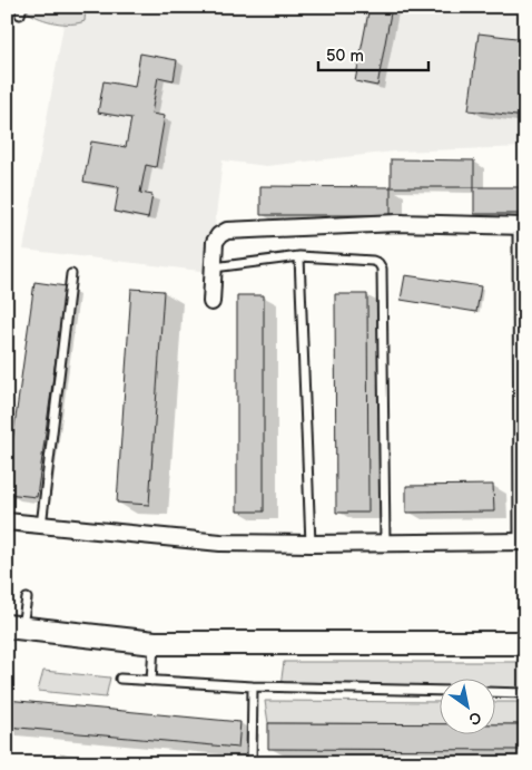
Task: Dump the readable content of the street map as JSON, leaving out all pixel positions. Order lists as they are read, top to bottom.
{
  "scale_bar": "50 m",
  "north": "bottom right"
}
